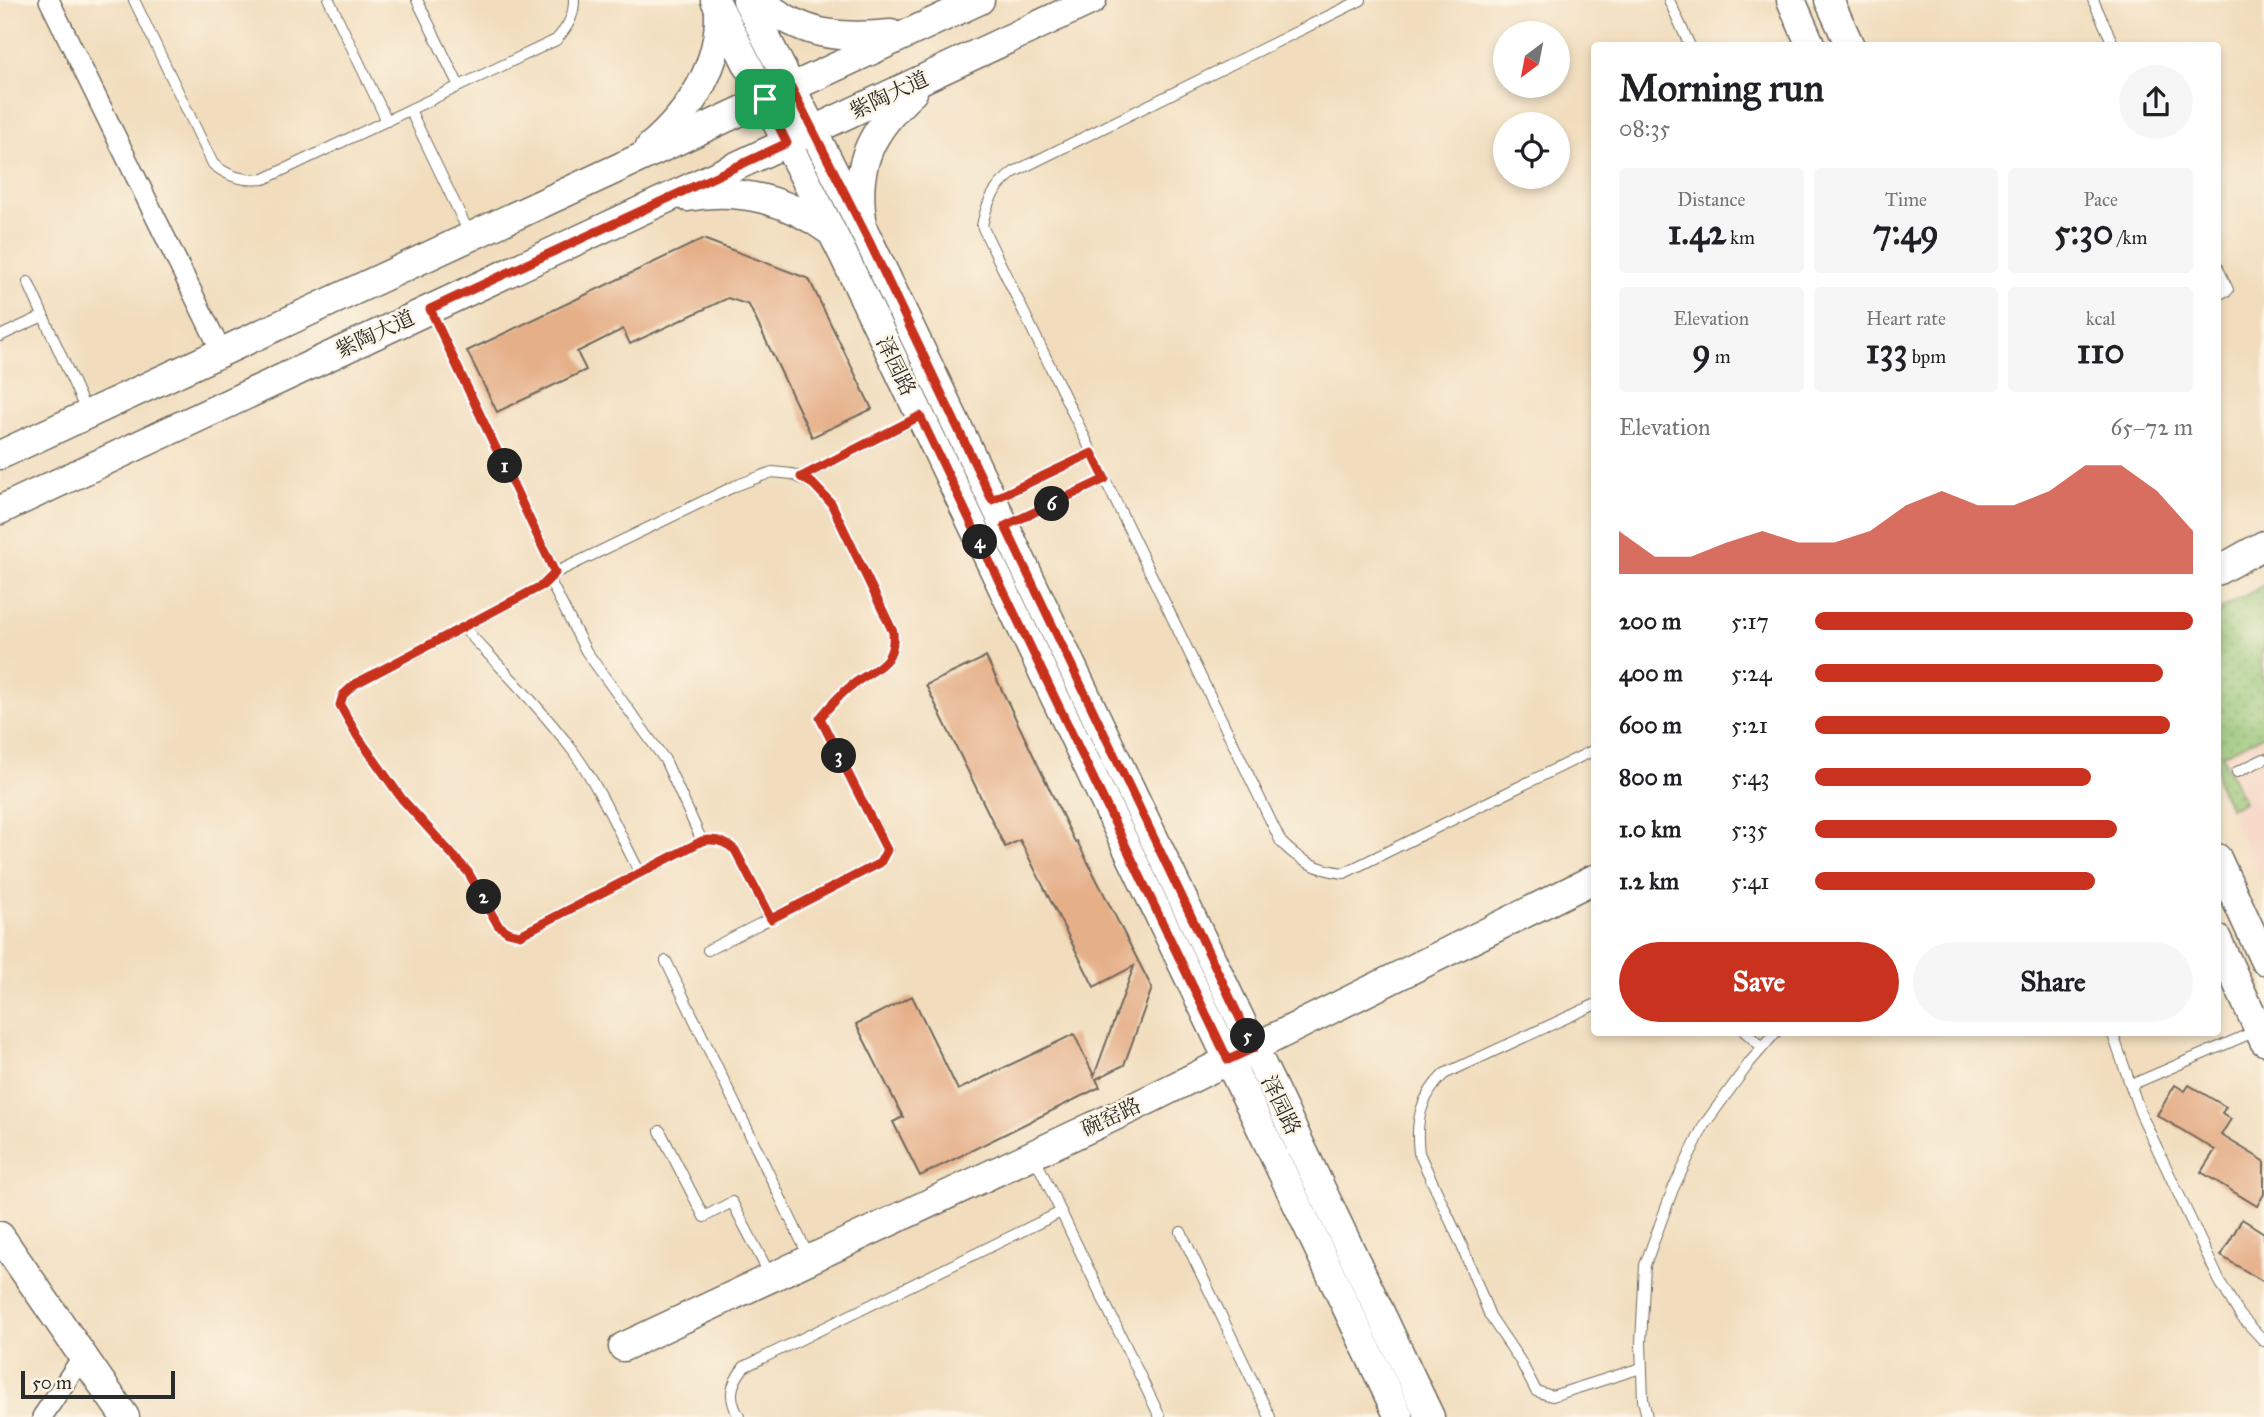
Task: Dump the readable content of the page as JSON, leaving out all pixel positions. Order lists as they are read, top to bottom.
{
  "streets": {
    "street": ["紫陶大道", "泽园路", "碗窑路"]
  },
  "crossings": [
    ["紫陶大道", "泽园路"],
    ["泽园路", "碗窑路"]
  ],
  "scale_bar": "50 m",
  "north": "bottom left",
  "page": {
    "heading": ["Morning run", "08:35"],
    "stats": [
      ["Distance", "1.42 km"],
      ["Time", "7:49"],
      ["Pace", "5:30 /km"],
      ["Elevation", "9 m"],
      ["Heart rate", "133 bpm"],
      ["kcal", "110"]
    ],
    "chart": ["Elevation", "65–72 m"],
    "pins": [
      "1",
      "6",
      "4",
      "3",
      "2",
      "5"
    ],
    "list": [
      {
        "name": "200 m",
        "note": "5:17"
      },
      {
        "name": "400 m",
        "note": "5:24"
      },
      {
        "name": "600 m",
        "note": "5:21"
      },
      {
        "name": "800 m",
        "note": "5:43"
      },
      {
        "name": "1.0 km",
        "note": "5:35"
      },
      {
        "name": "1.2 km",
        "note": "5:41"
      }
    ],
    "buttons": ["Save", "Share"],
    "scale": "50 m"
  }
}
